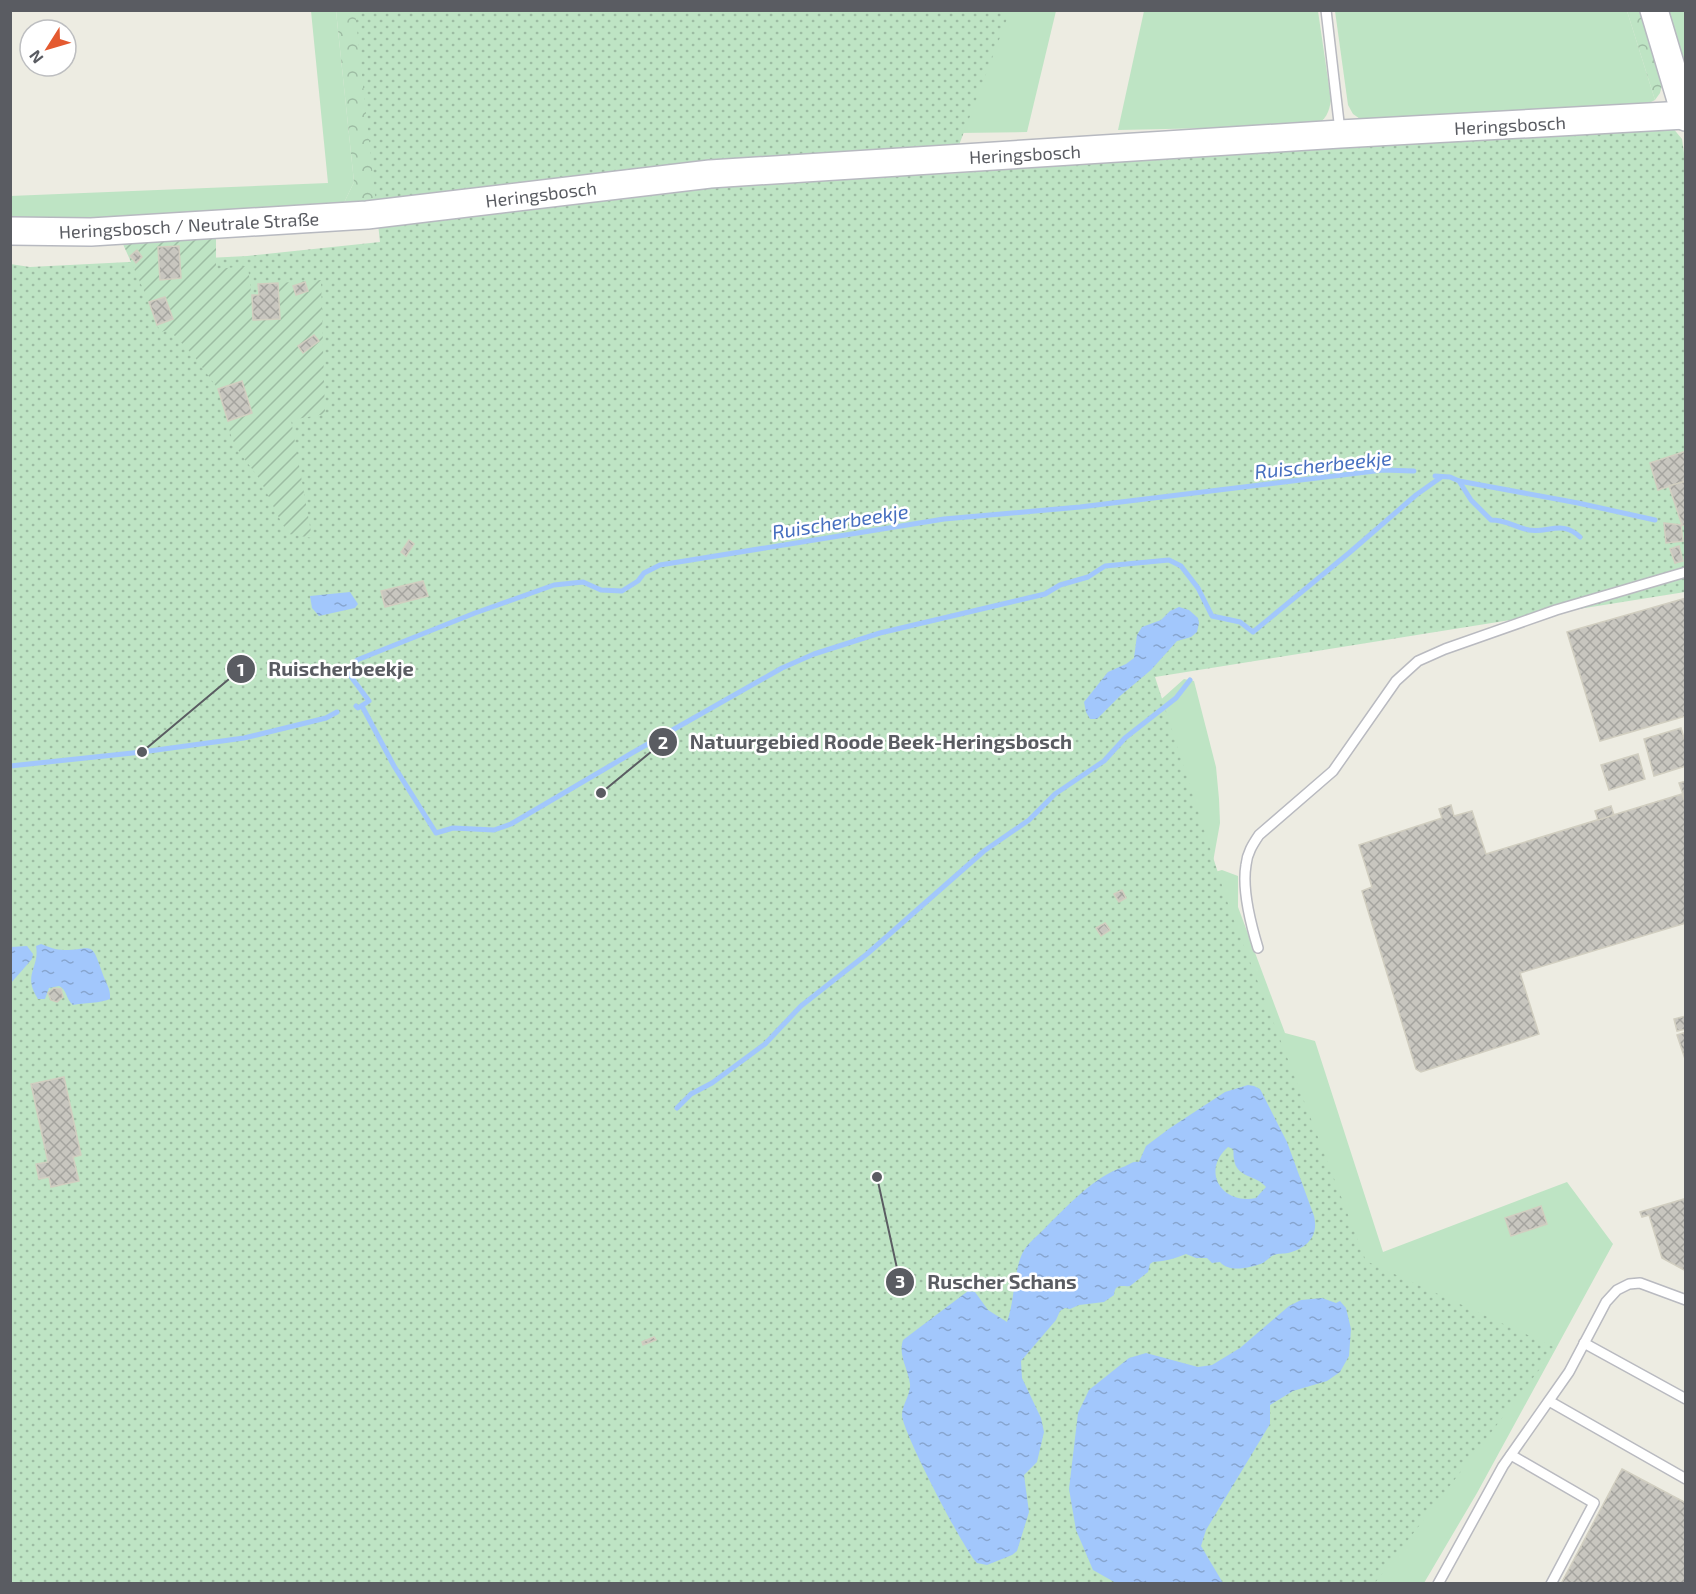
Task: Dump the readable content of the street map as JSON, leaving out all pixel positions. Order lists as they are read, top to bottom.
{
  "streets": {
    "street": ["Heringsbosch", "Heringsbosch / Neutrale Straße"]
  },
  "crossings": [
    ["Heringsbosch", "Heringsbosch / Neutrale Straße"]
  ],
  "water": ["Ruischerbeekje"],
  "places": ["Ruischerbeekje", "Natuurgebied Roode Beek-Heringsbosch", "Ruscher Schans"],
  "north": "bottom left"
}
